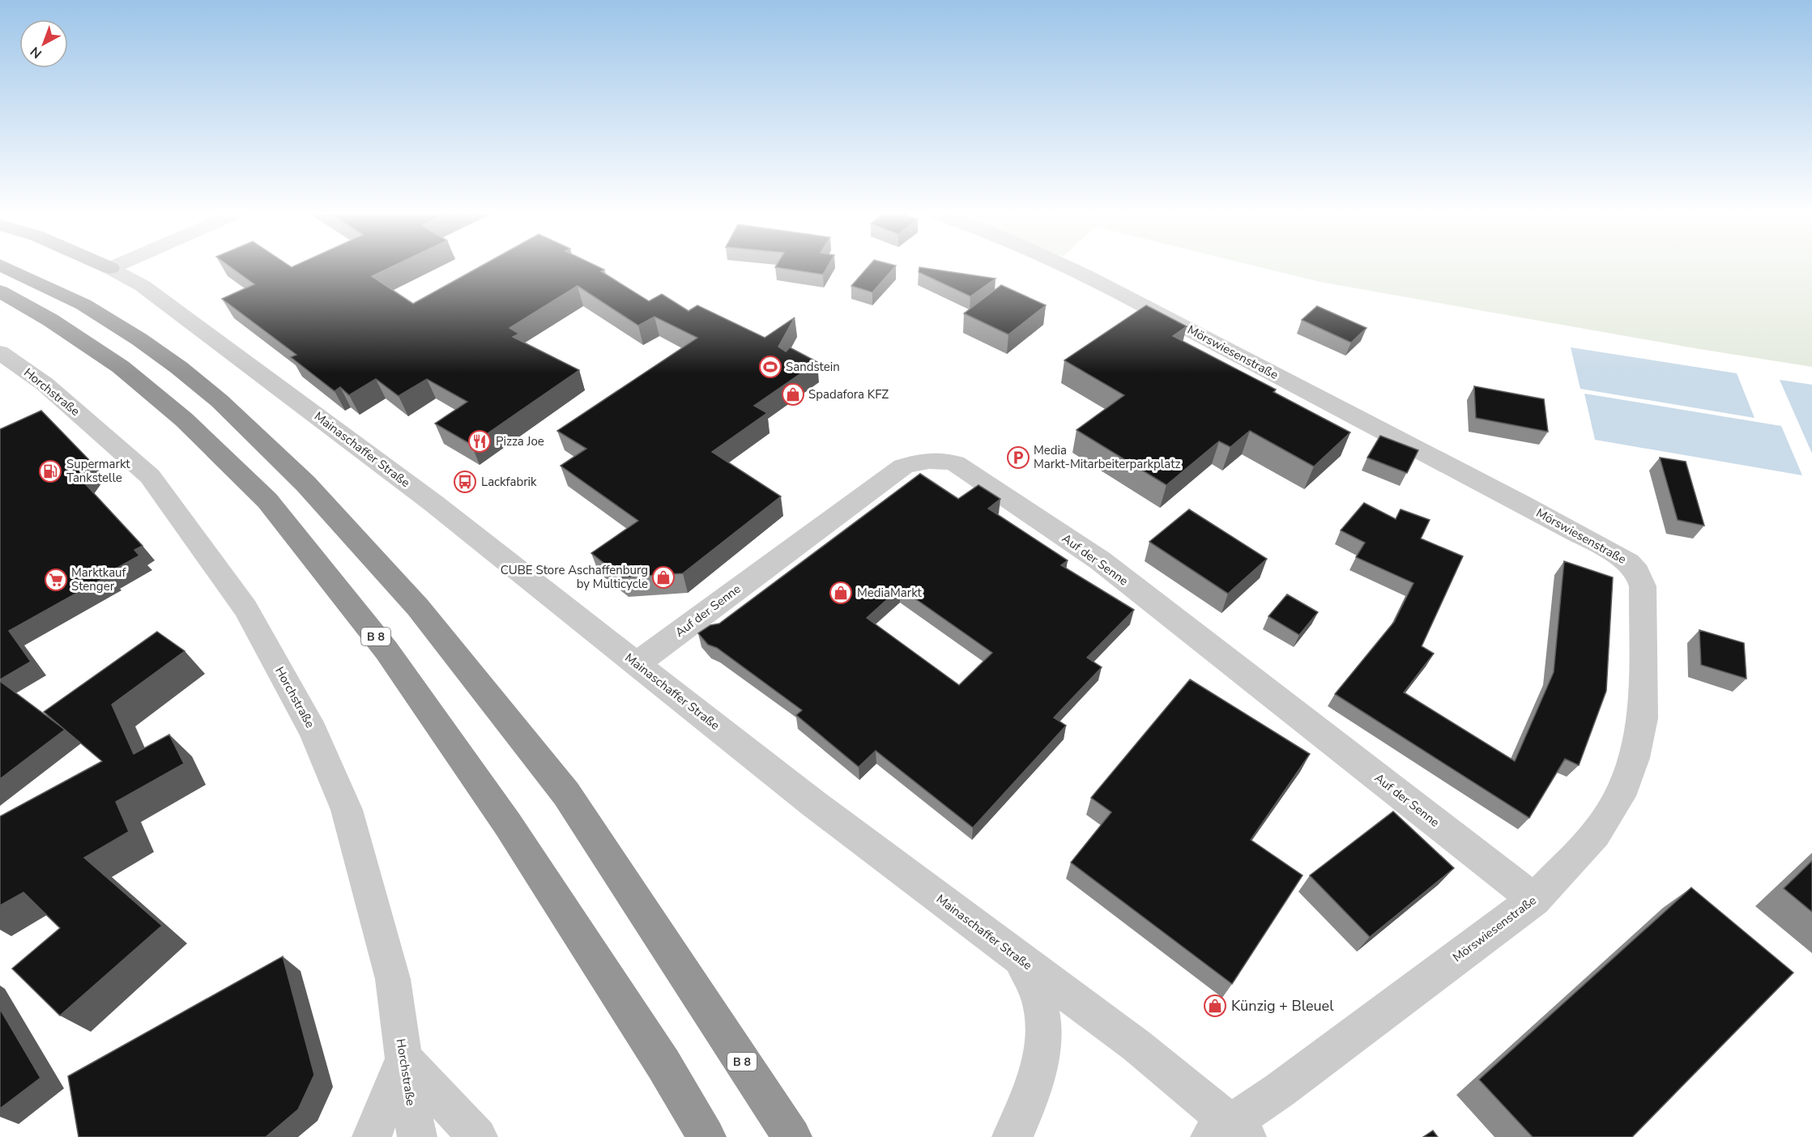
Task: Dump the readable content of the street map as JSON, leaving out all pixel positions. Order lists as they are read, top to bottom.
{
  "streets": {
    "highway": ["B 8"],
    "street": [
      "Mörswiesenstraße",
      "Horchstraße",
      "Mainaschaffer Straße",
      "Auf der Senne"
    ]
  },
  "crossings": [
    ["Mörswiesenstraße", "Mainaschaffer Straße"],
    ["Mörswiesenstraße", "Auf der Senne"],
    ["Mainaschaffer Straße", "Auf der Senne"]
  ],
  "places": {
    "sports": ["Sandstein"],
    "shop": [
      "Spadafora KFZ",
      "CUBE Store Aschaffenburg by Multicycle",
      "MediaMarkt",
      "Künzig + Bleuel"
    ],
    "restaurant": ["Pizza Joe"],
    "parking": ["Media Markt-Mitarbeiterparkplatz"],
    "fuel station": ["Supermarkt Tankstelle"],
    "bus stop": ["Lackfabrik"],
    "supermarket": ["Marktkauf Stenger"]
  },
  "north": "bottom left"
}
